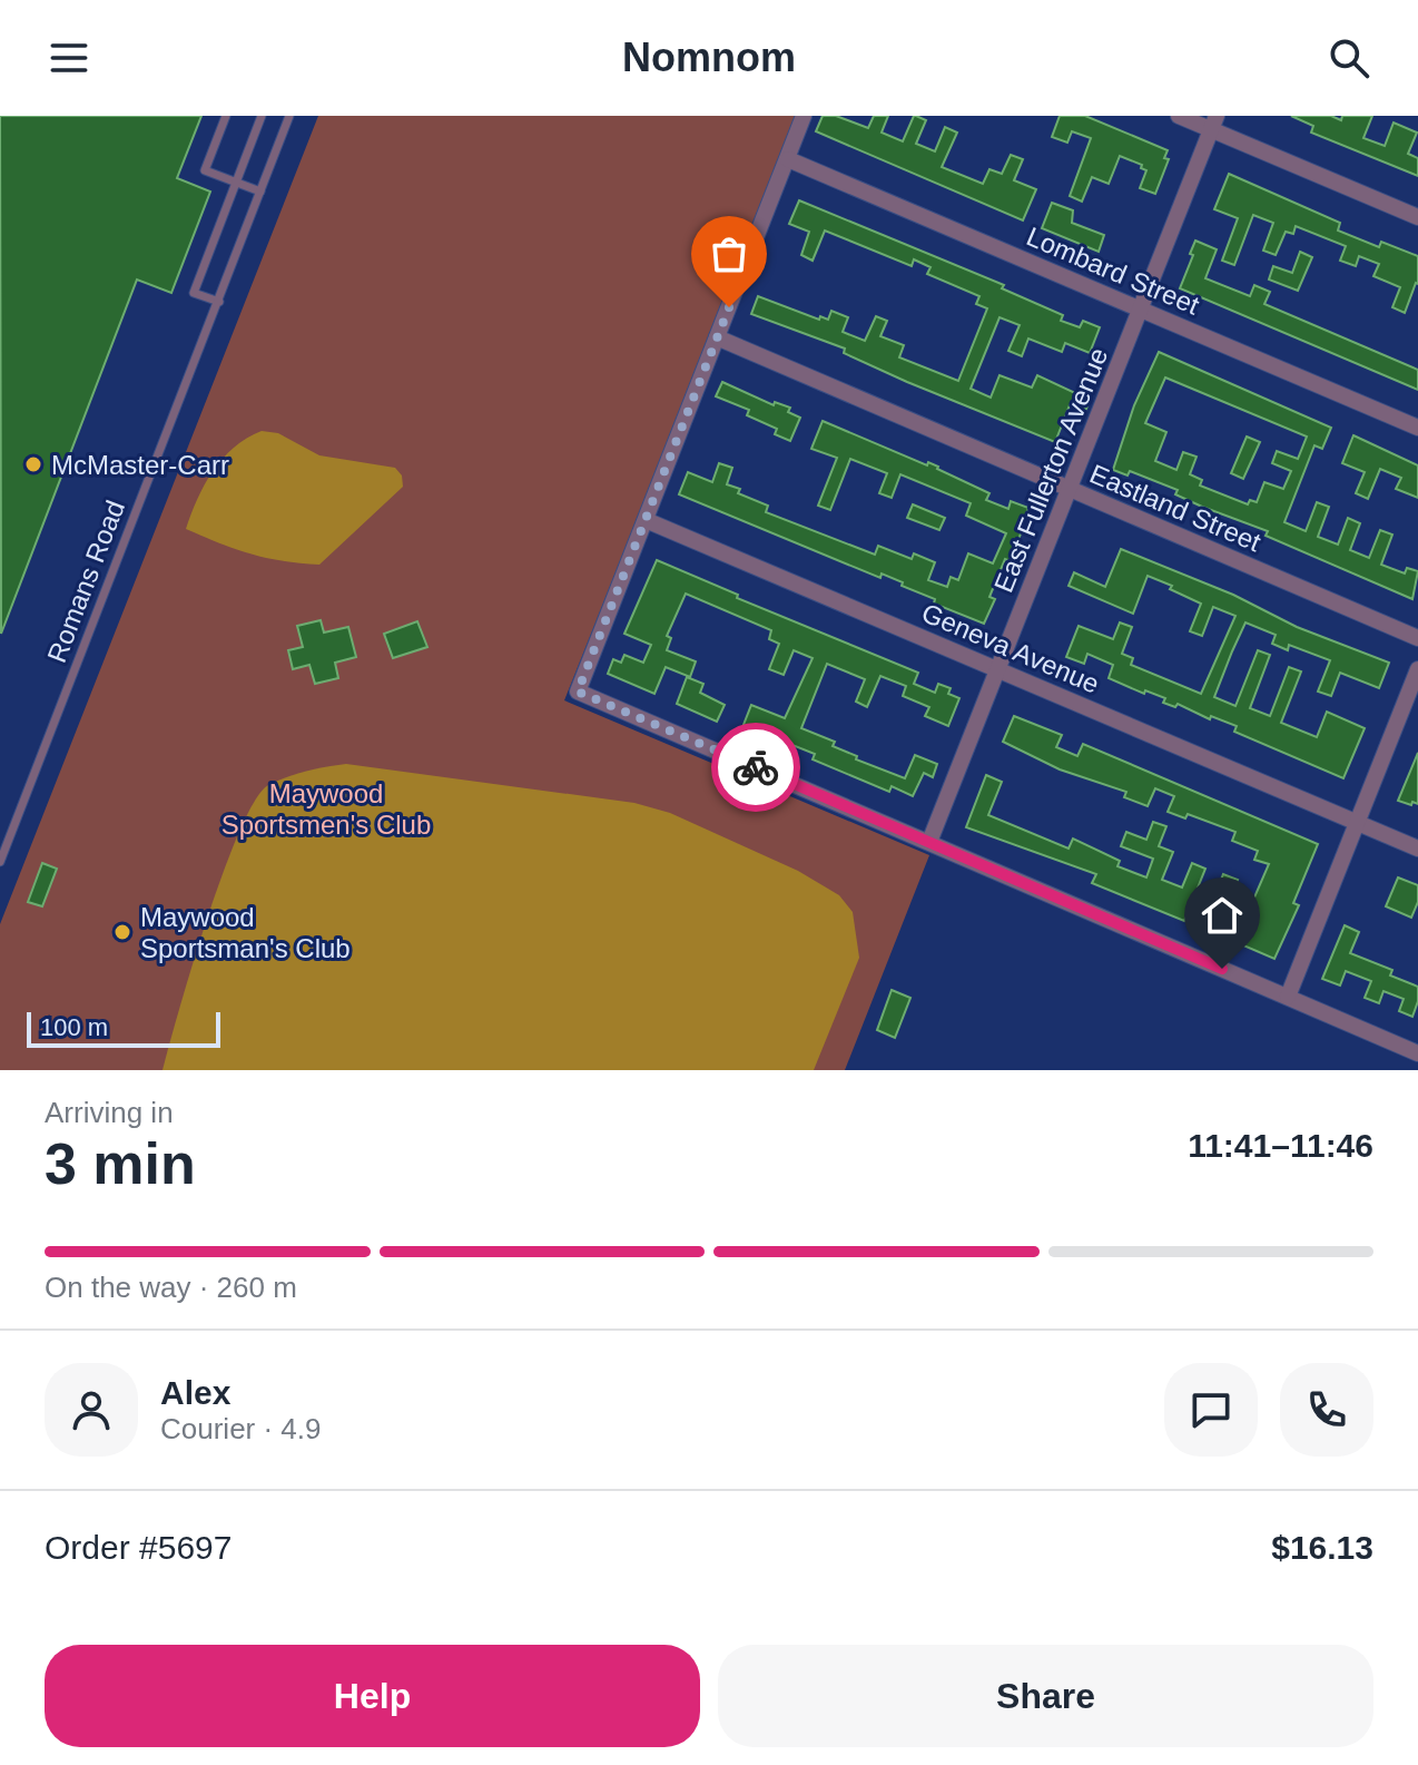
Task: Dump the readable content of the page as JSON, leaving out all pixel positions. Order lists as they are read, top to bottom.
{
  "streets": {
    "street": [
      "Lombard Street",
      "East Fullerton Avenue",
      "Eastland Street",
      "Geneva Avenue"
    ],
    "lane": ["Romans Road"]
  },
  "crossings": [
    ["Lombard Street", "East Fullerton Avenue"],
    ["East Fullerton Avenue", "Eastland Street"],
    ["East Fullerton Avenue", "Geneva Avenue"]
  ],
  "parks": ["Maywood Sportsmen's Club"],
  "places": ["McMaster-Carr", "Maywood Sportsman's Club"],
  "scale_bar": "100 m",
  "page": {
    "header": "Nomnom",
    "scale": "100 m",
    "heading": ["3 min", "Arriving in", "11:41–11:46"],
    "panel": [
      "Alex",
      "Courier · 4.9",
      "Order #5697",
      "$16.13"
    ],
    "bar": "On the way · 260 m",
    "buttons": ["Help", "Share"]
  }
}
